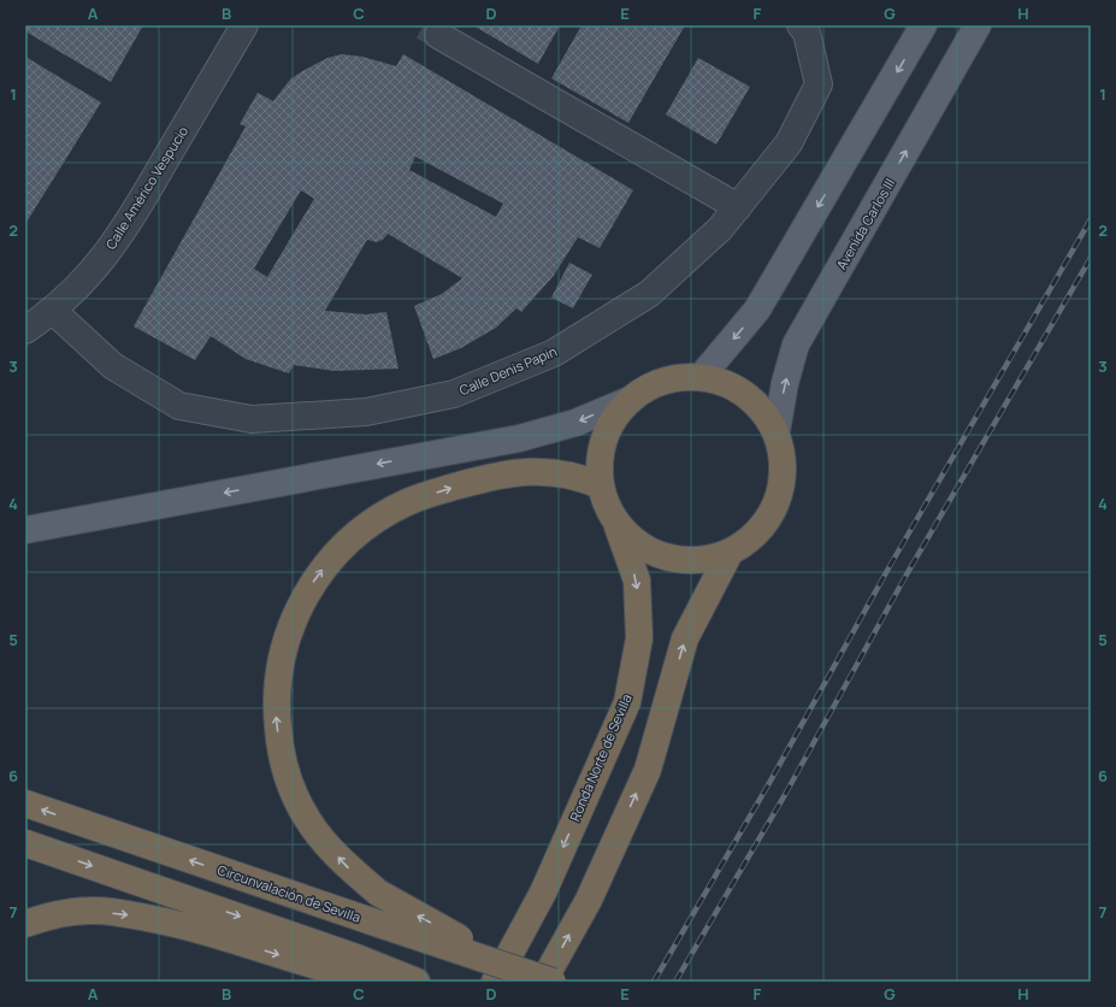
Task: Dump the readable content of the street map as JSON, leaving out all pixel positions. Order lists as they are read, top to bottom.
{
  "streets": {
    "highway": ["Ronda Norte de Sevilla", "Circunvalación de Sevilla"],
    "main road": ["Avenida Carlos III"],
    "street": ["Calle Américo Vespucio", "Calle Denis Papin"]
  },
  "crossings": [
    ["Calle Américo Vespucio", "Calle Denis Papin"],
    ["Avenida Carlos III", "Ronda Norte de Sevilla"]
  ],
  "grid": {
    "columns": [
      "A",
      "B",
      "C",
      "D",
      "E",
      "F",
      "G",
      "H"
    ],
    "rows": [
      "1",
      "2",
      "3",
      "4",
      "5",
      "6",
      "7"
    ]
  }
}
